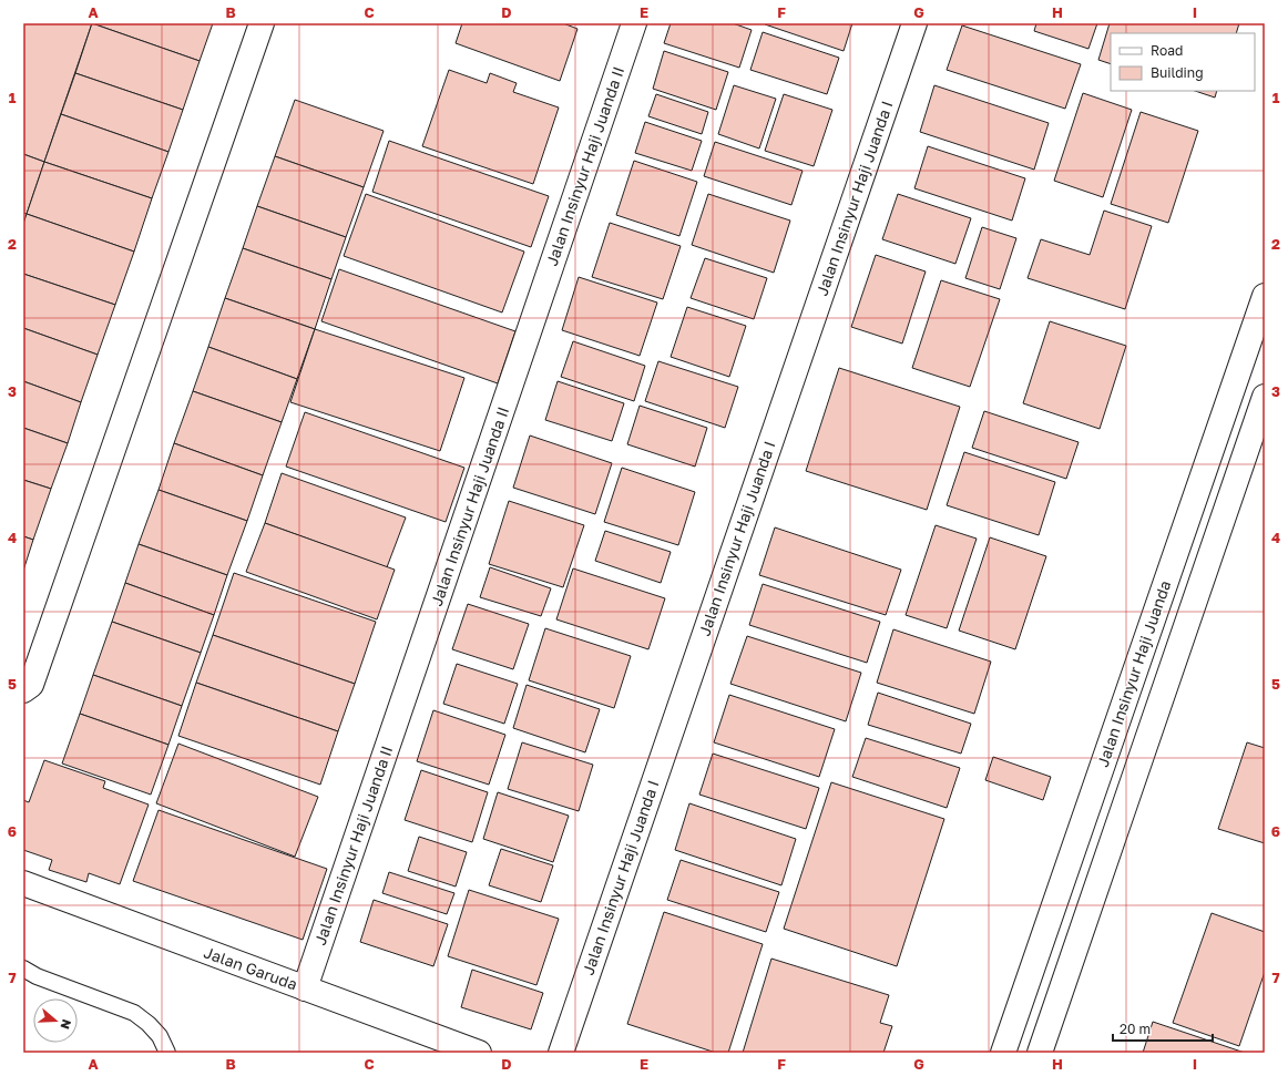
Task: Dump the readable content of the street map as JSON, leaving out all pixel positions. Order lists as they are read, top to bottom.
{
  "streets": {
    "street": [
      "Jalan Insinyur Haji Juanda II",
      "Jalan Insinyur Haji Juanda I",
      "Jalan Insinyur Haji Juanda",
      "Jalan Garuda"
    ]
  },
  "crossings": [
    ["Jalan Insinyur Haji Juanda II", "Jalan Garuda"]
  ],
  "legend": ["Road", "Building"],
  "scale_bar": "20 m",
  "north": "right",
  "grid": {
    "columns": [
      "A",
      "B",
      "C",
      "D",
      "E",
      "F",
      "G",
      "H",
      "I"
    ],
    "rows": [
      "1",
      "2",
      "3",
      "4",
      "5",
      "6",
      "7"
    ]
  }
}
